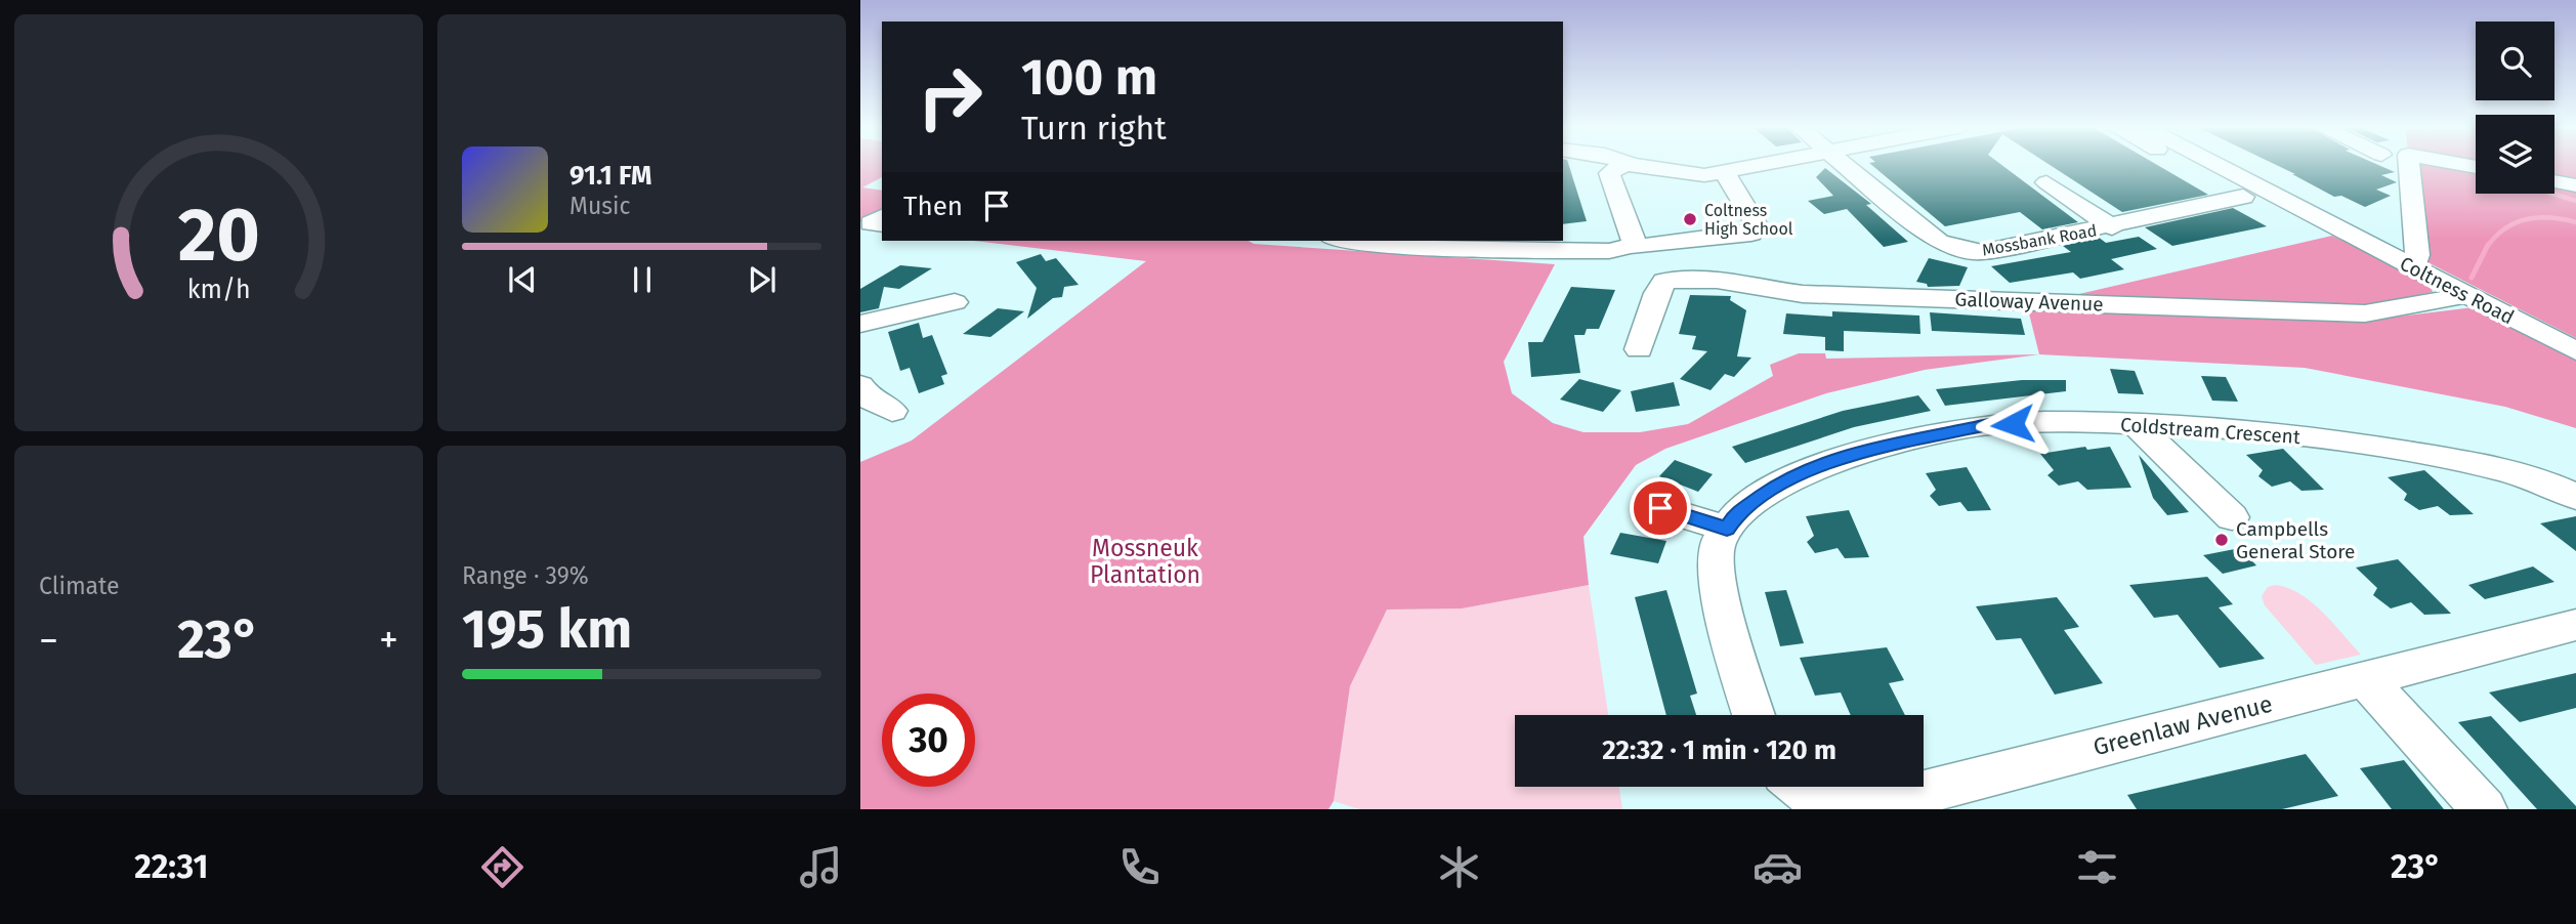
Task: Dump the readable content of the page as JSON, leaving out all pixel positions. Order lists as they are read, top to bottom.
{
  "streets": {
    "street": [
      "Mossbank Road",
      "Coltness Road",
      "Galloway Avenue",
      "Coldstream Crescent",
      "Greenlaw Avenue"
    ]
  },
  "crossings": [
    ["Mossbank Road", "Coltness Road"],
    ["Coltness Road", "Galloway Avenue"]
  ],
  "parks": ["Mossneuk Plantation"],
  "places": ["Coltness High School", "Campbells General Store"],
  "page": {
    "turn": ["100 m", "Turn right"],
    "song": ["91.1 FM", "Music"],
    "then": "Then",
    "tile": [
      "Climate",
      ["Range · 39%", "195 km"]
    ],
    "heat": ["−", "23°", "+"],
    "limit": "30",
    "trip": "22:32 · 1 min · 120 m",
    "tabs": ["22:31", "23°"],
    "gauge": ["20", "km/h"]
  }
}
